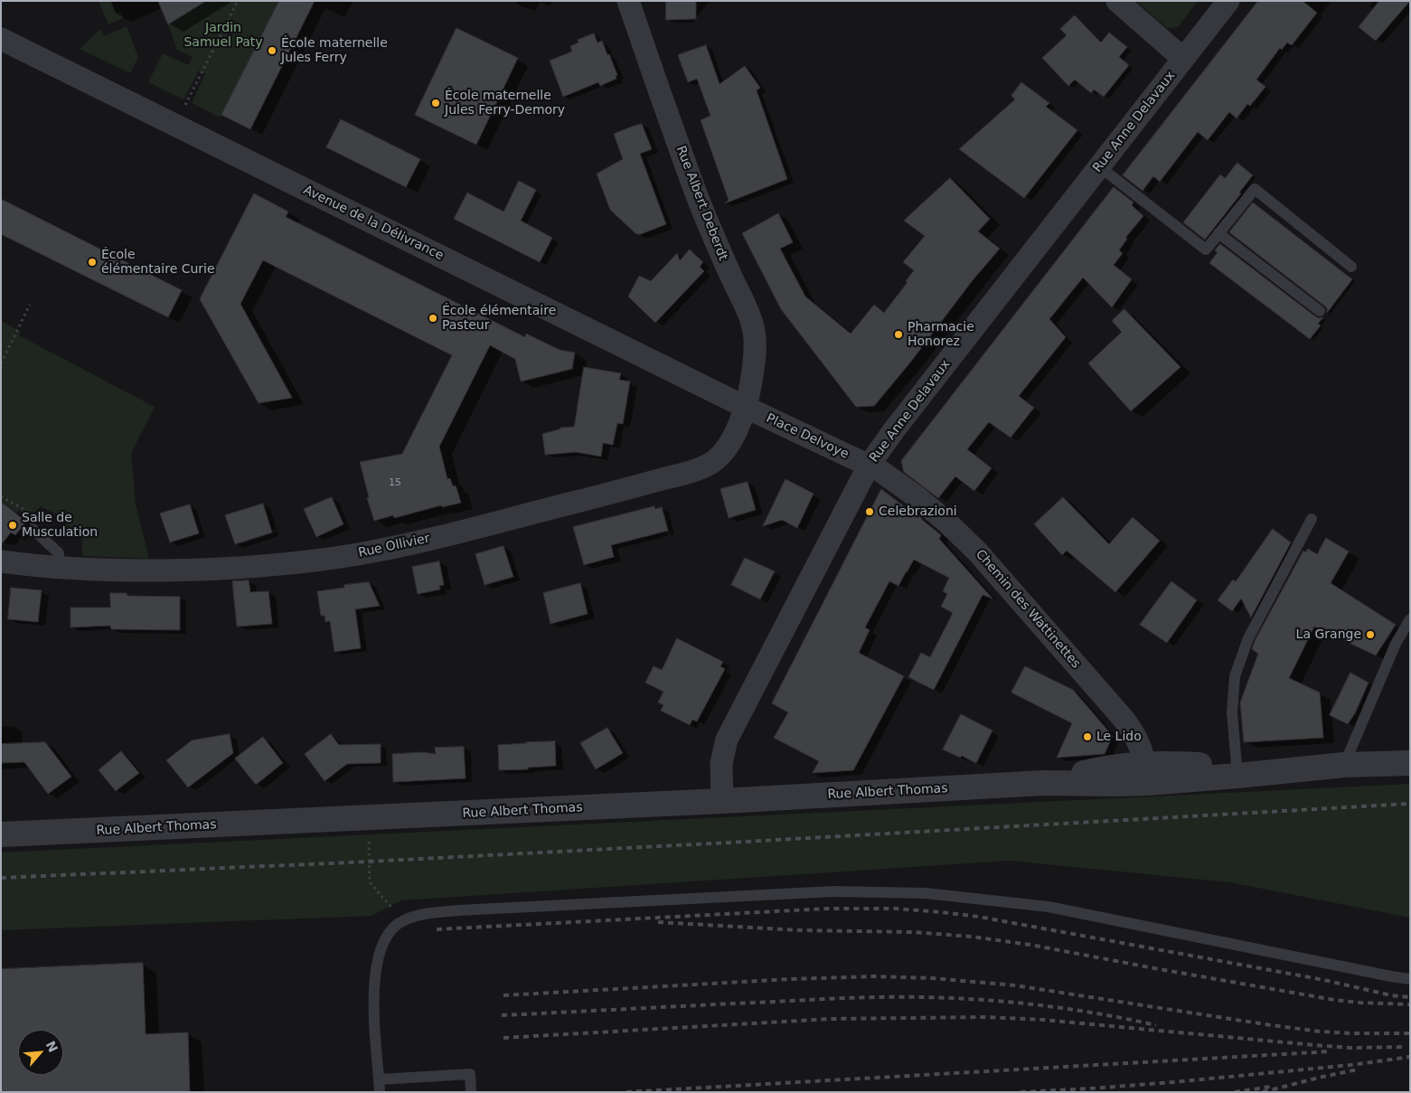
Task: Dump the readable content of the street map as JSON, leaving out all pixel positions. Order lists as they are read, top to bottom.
{
  "streets": {
    "street": [
      "Rue Anne Delavaux",
      "Rue Albert Deberdt",
      "Avenue de la Délivrance",
      "Place Delvoye",
      "Rue Ollivier",
      "Chemin des Wattinettes",
      "Rue Albert Thomas"
    ]
  },
  "crossings": [
    ["Rue Anne Delavaux", "Place Delvoye"],
    ["Rue Anne Delavaux", "Chemin des Wattinettes"],
    ["Rue Anne Delavaux", "Rue Albert Thomas"],
    ["Rue Albert Deberdt", "Avenue de la Délivrance"],
    ["Rue Albert Deberdt", "Place Delvoye"],
    ["Rue Albert Deberdt", "Rue Ollivier"],
    ["Avenue de la Délivrance", "Place Delvoye"],
    ["Avenue de la Délivrance", "Rue Ollivier"],
    ["Place Delvoye", "Rue Ollivier"],
    ["Place Delvoye", "Chemin des Wattinettes"],
    ["Chemin des Wattinettes", "Rue Albert Thomas"]
  ],
  "parks": ["Jardin Samuel Paty"],
  "places": [
    "École maternelle Jules Ferry",
    "École maternelle Jules Ferry-Demory",
    "École élémentaire Curie",
    "École élémentaire Pasteur",
    "Pharmacie Honorez",
    "Celebrazioni",
    "Salle de Musculation",
    "La Grange",
    "Le Lido"
  ],
  "house_numbers": ["15"],
  "north": "top right"
}
